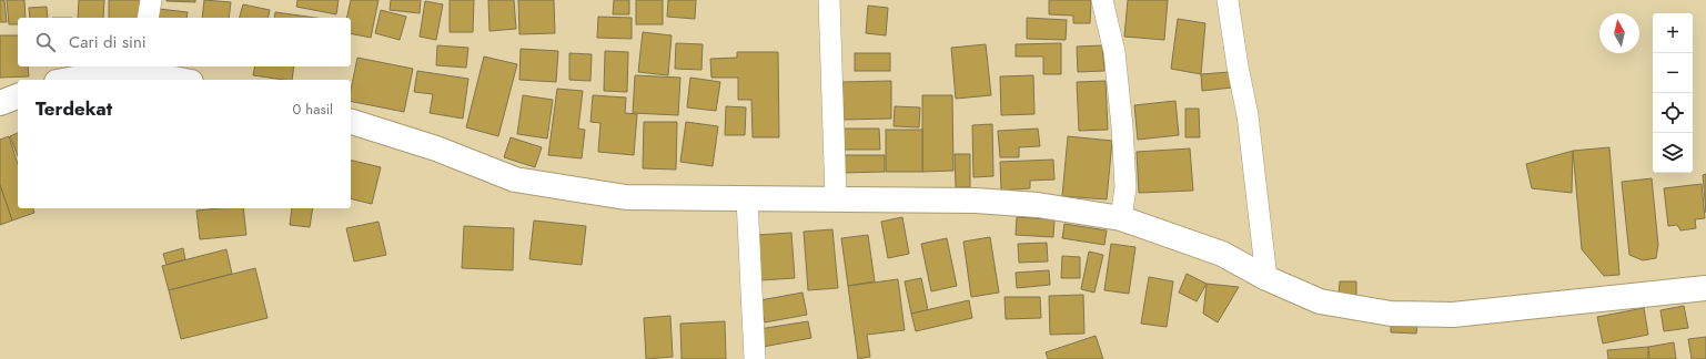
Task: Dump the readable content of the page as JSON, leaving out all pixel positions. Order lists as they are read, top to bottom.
{
  "north": "top",
  "page": {
    "map_buttons": ["+", "−"],
    "search": "Cari di sini",
    "heading": ["Terdekat", "0 hasil"]
  }
}
